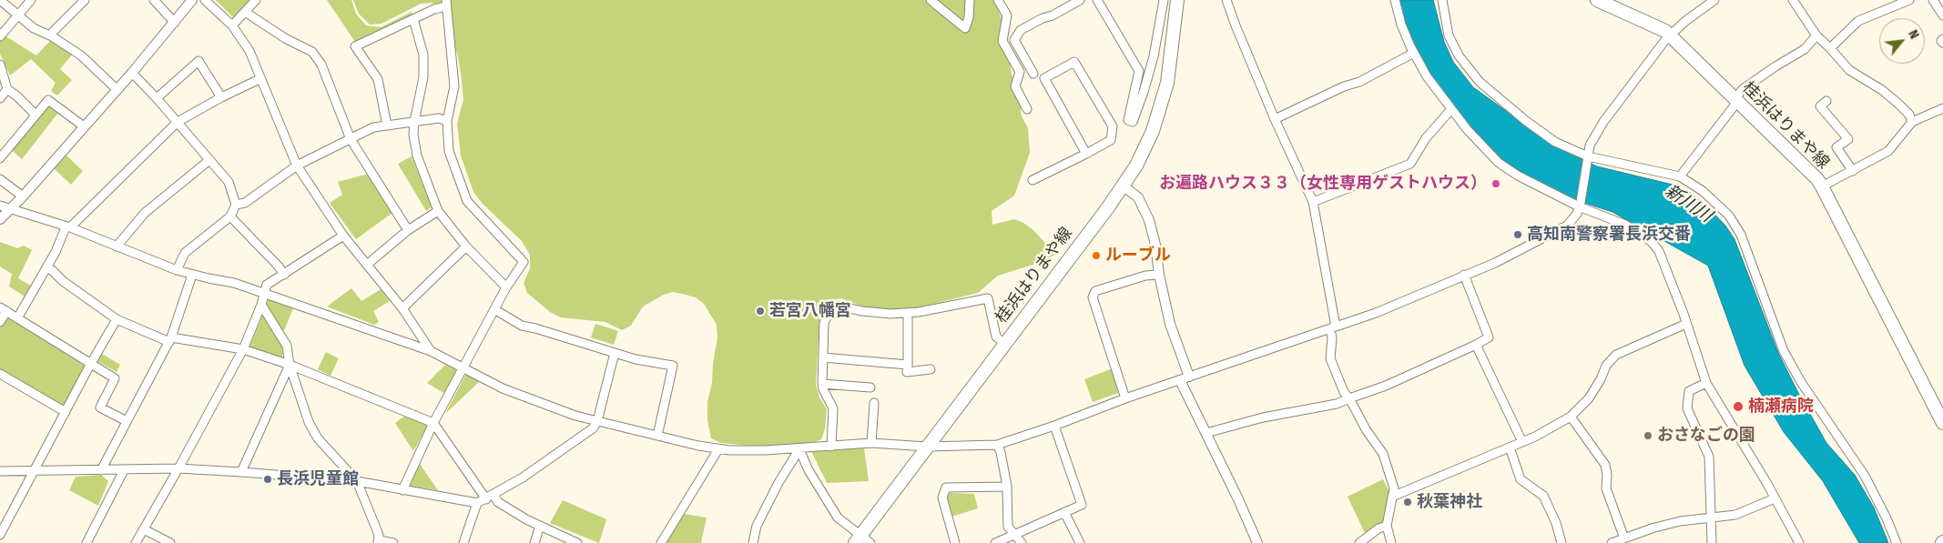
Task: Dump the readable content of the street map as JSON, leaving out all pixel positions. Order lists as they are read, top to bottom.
{
  "streets": {
    "main road": ["桂浜はりまや線"]
  },
  "water": ["新川川"],
  "places": [
    "お遍路ハウス３３（女性専用ゲストハウス）",
    "高知南警察署長浜交番",
    "ルーブル",
    "若宮八幡宮",
    "楠瀬病院",
    "おさなごの園",
    "長浜児童館",
    "秋葉神社"
  ],
  "north": "top right"
}
